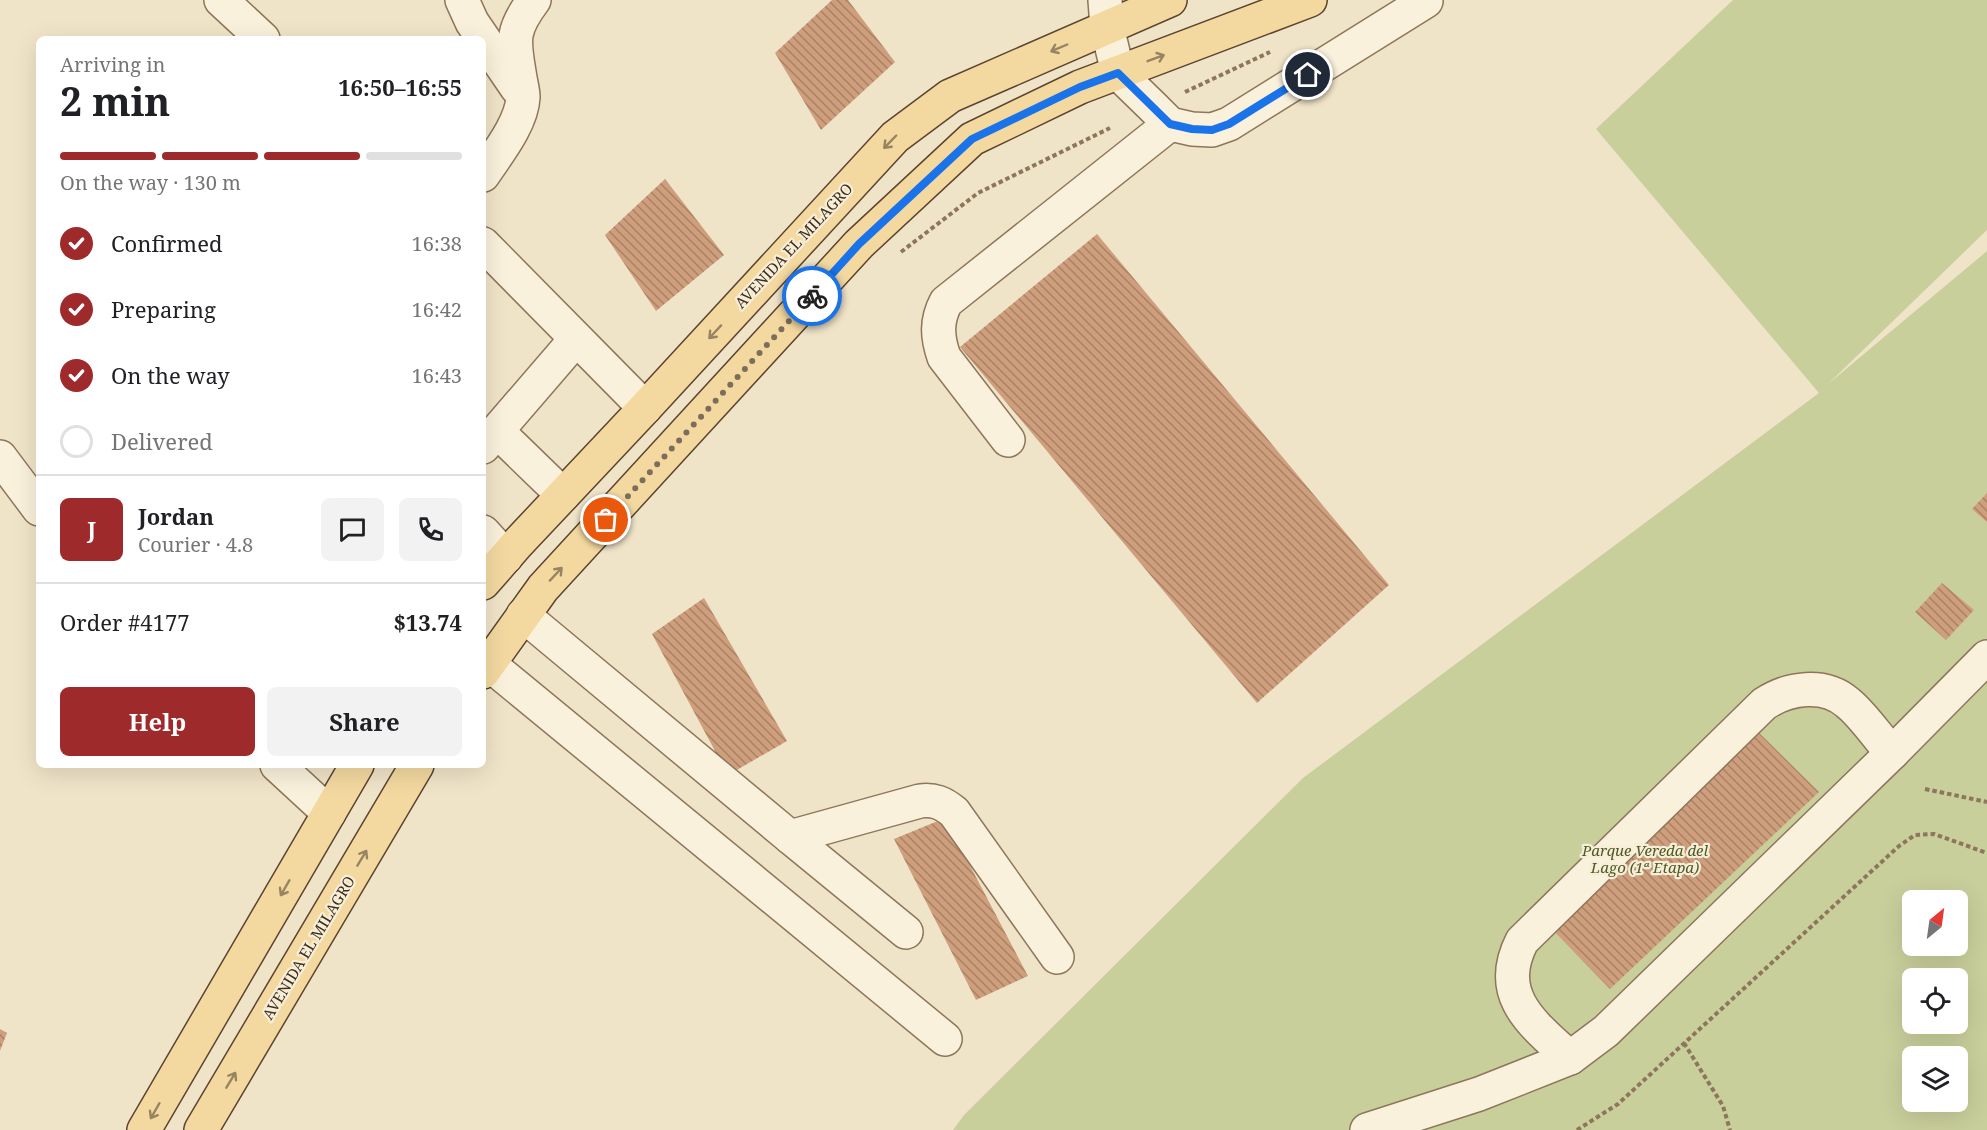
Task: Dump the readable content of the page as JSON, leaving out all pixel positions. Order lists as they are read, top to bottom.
{
  "streets": {
    "main road": ["AVENIDA EL MILAGRO"]
  },
  "parks": ["Parque Vereda del Lago (1ª Etapa)"],
  "north": "top right",
  "page": {
    "heading": ["2 min", "Arriving in", "16:50–16:55"],
    "panel": [
      "Jordan",
      "Courier · 4.8",
      "Order #4177",
      "$13.74"
    ],
    "bar": "On the way · 130 m",
    "list": [
      ["Confirmed", "16:38"],
      ["Preparing", "16:42"],
      ["On the way", "16:43"],
      "Delivered"
    ],
    "round": "J",
    "buttons": ["Help", "Share"]
  }
}
